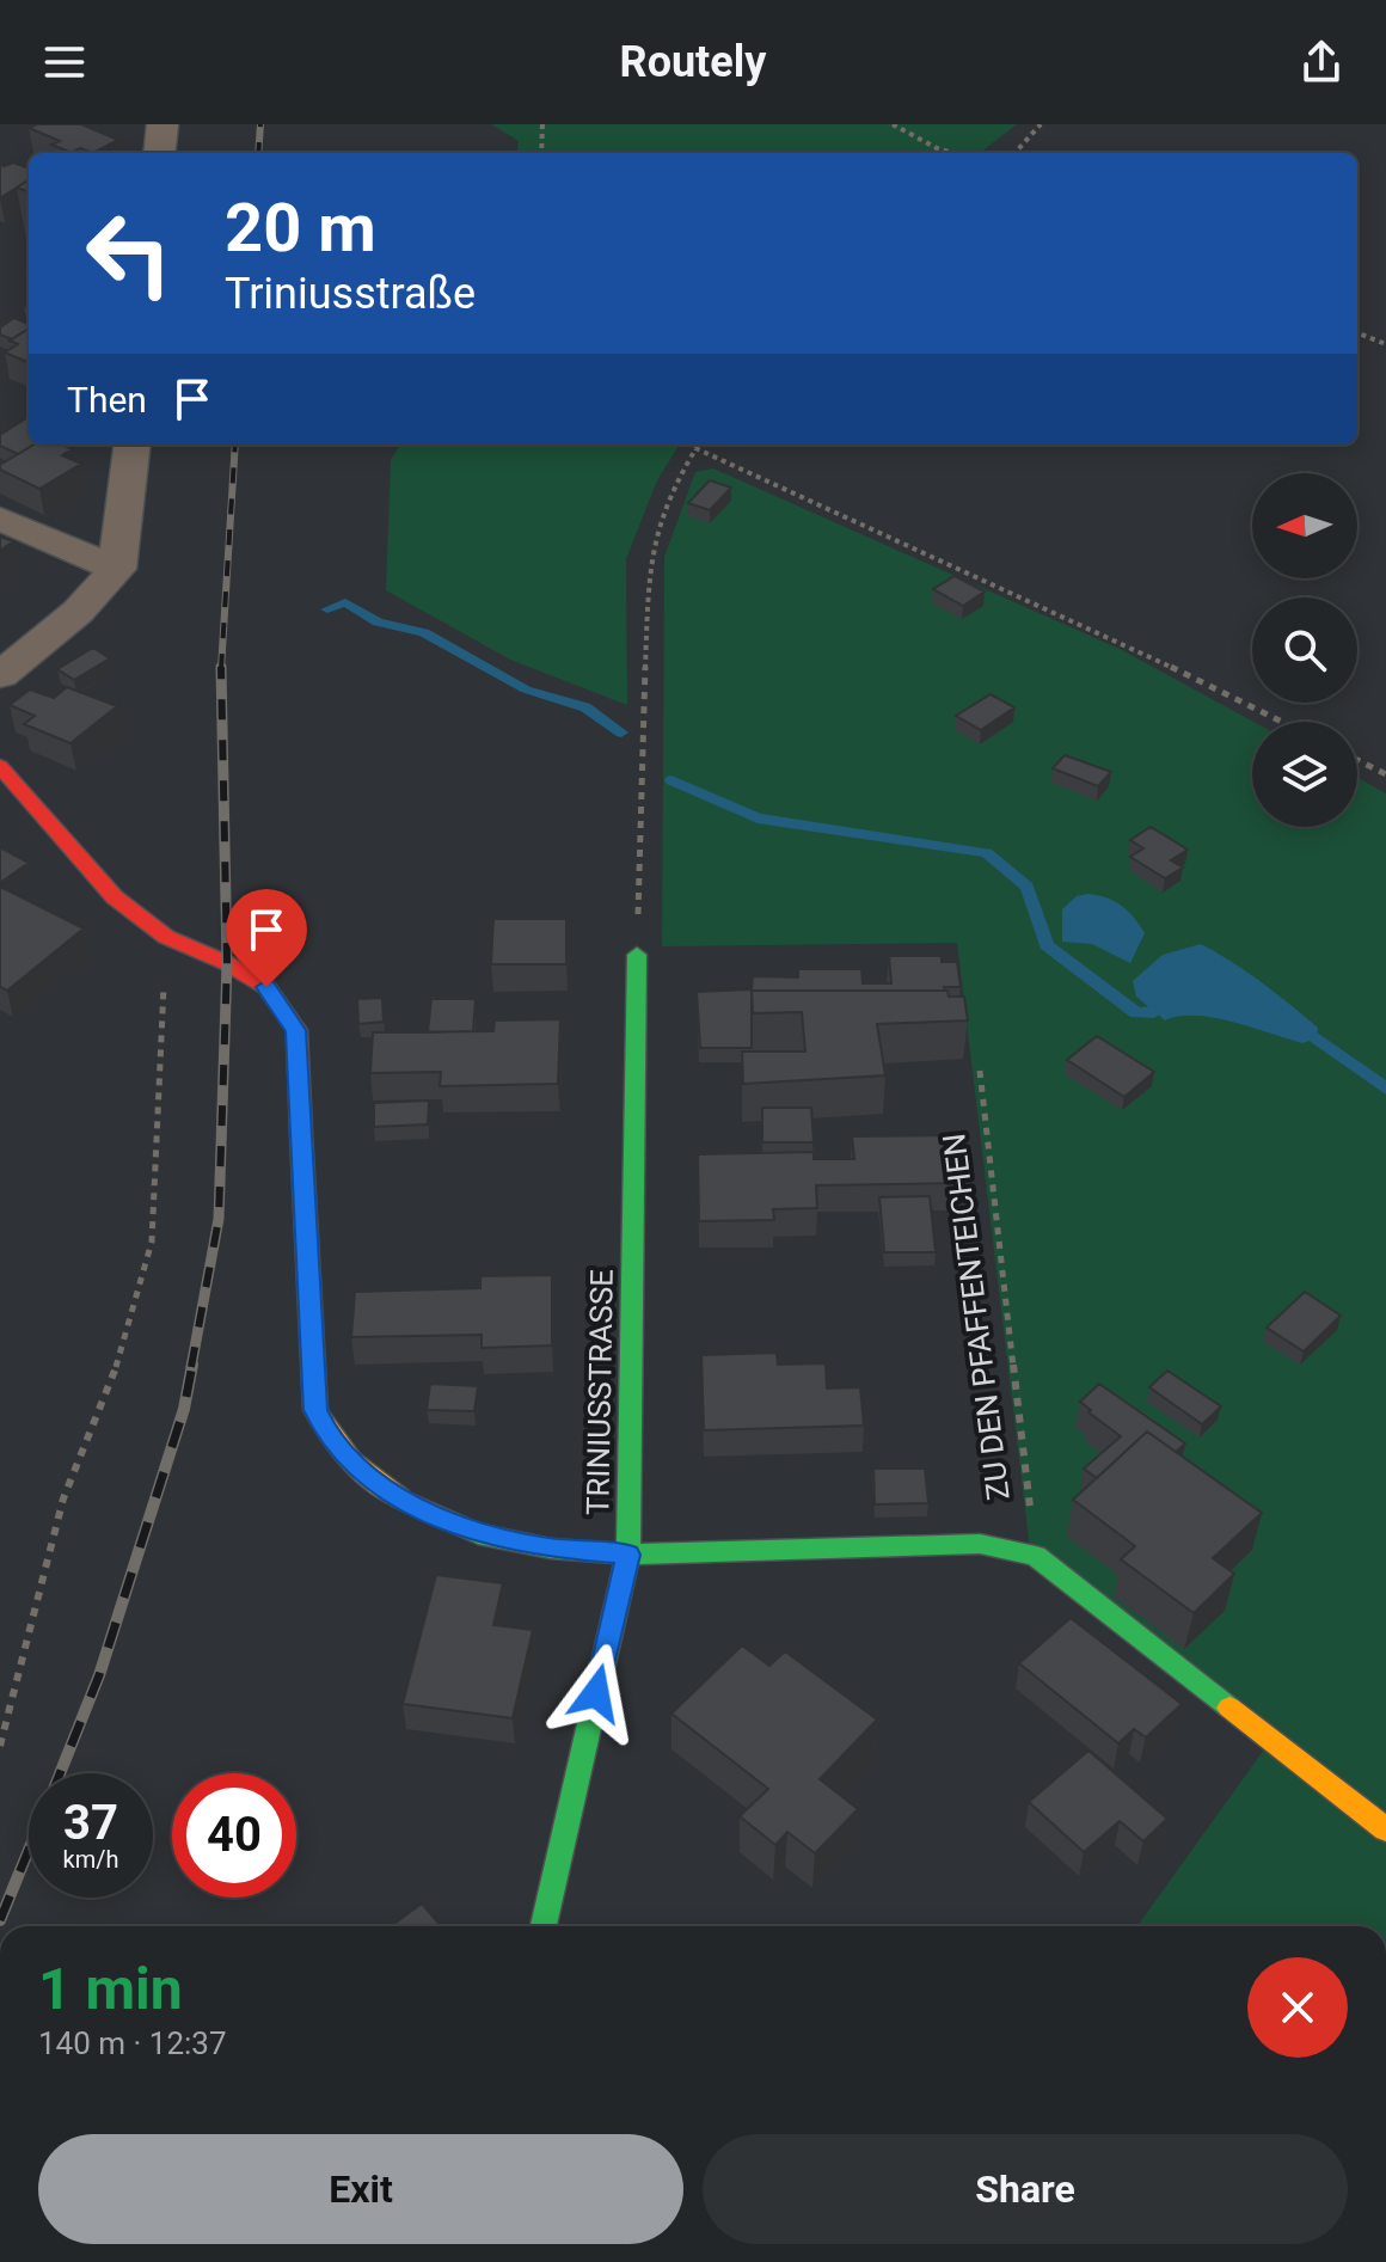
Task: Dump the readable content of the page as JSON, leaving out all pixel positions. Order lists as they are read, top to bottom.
{
  "streets": {
    "street": ["ZU DEN PFAFFENTEICHEN", "TRINIUSSTRASSE"]
  },
  "crossings": [
    ["ZU DEN PFAFFENTEICHEN", "TRINIUSSTRASSE"]
  ],
  "north": "left",
  "page": {
    "header": "Routely",
    "turn": ["20 m", "Triniusstraße"],
    "then": "Then",
    "speed": "37 km/h",
    "limit": "40",
    "heading": ["1 min", "140 m · 12:37"],
    "buttons": ["Exit", "Share"]
  }
}
